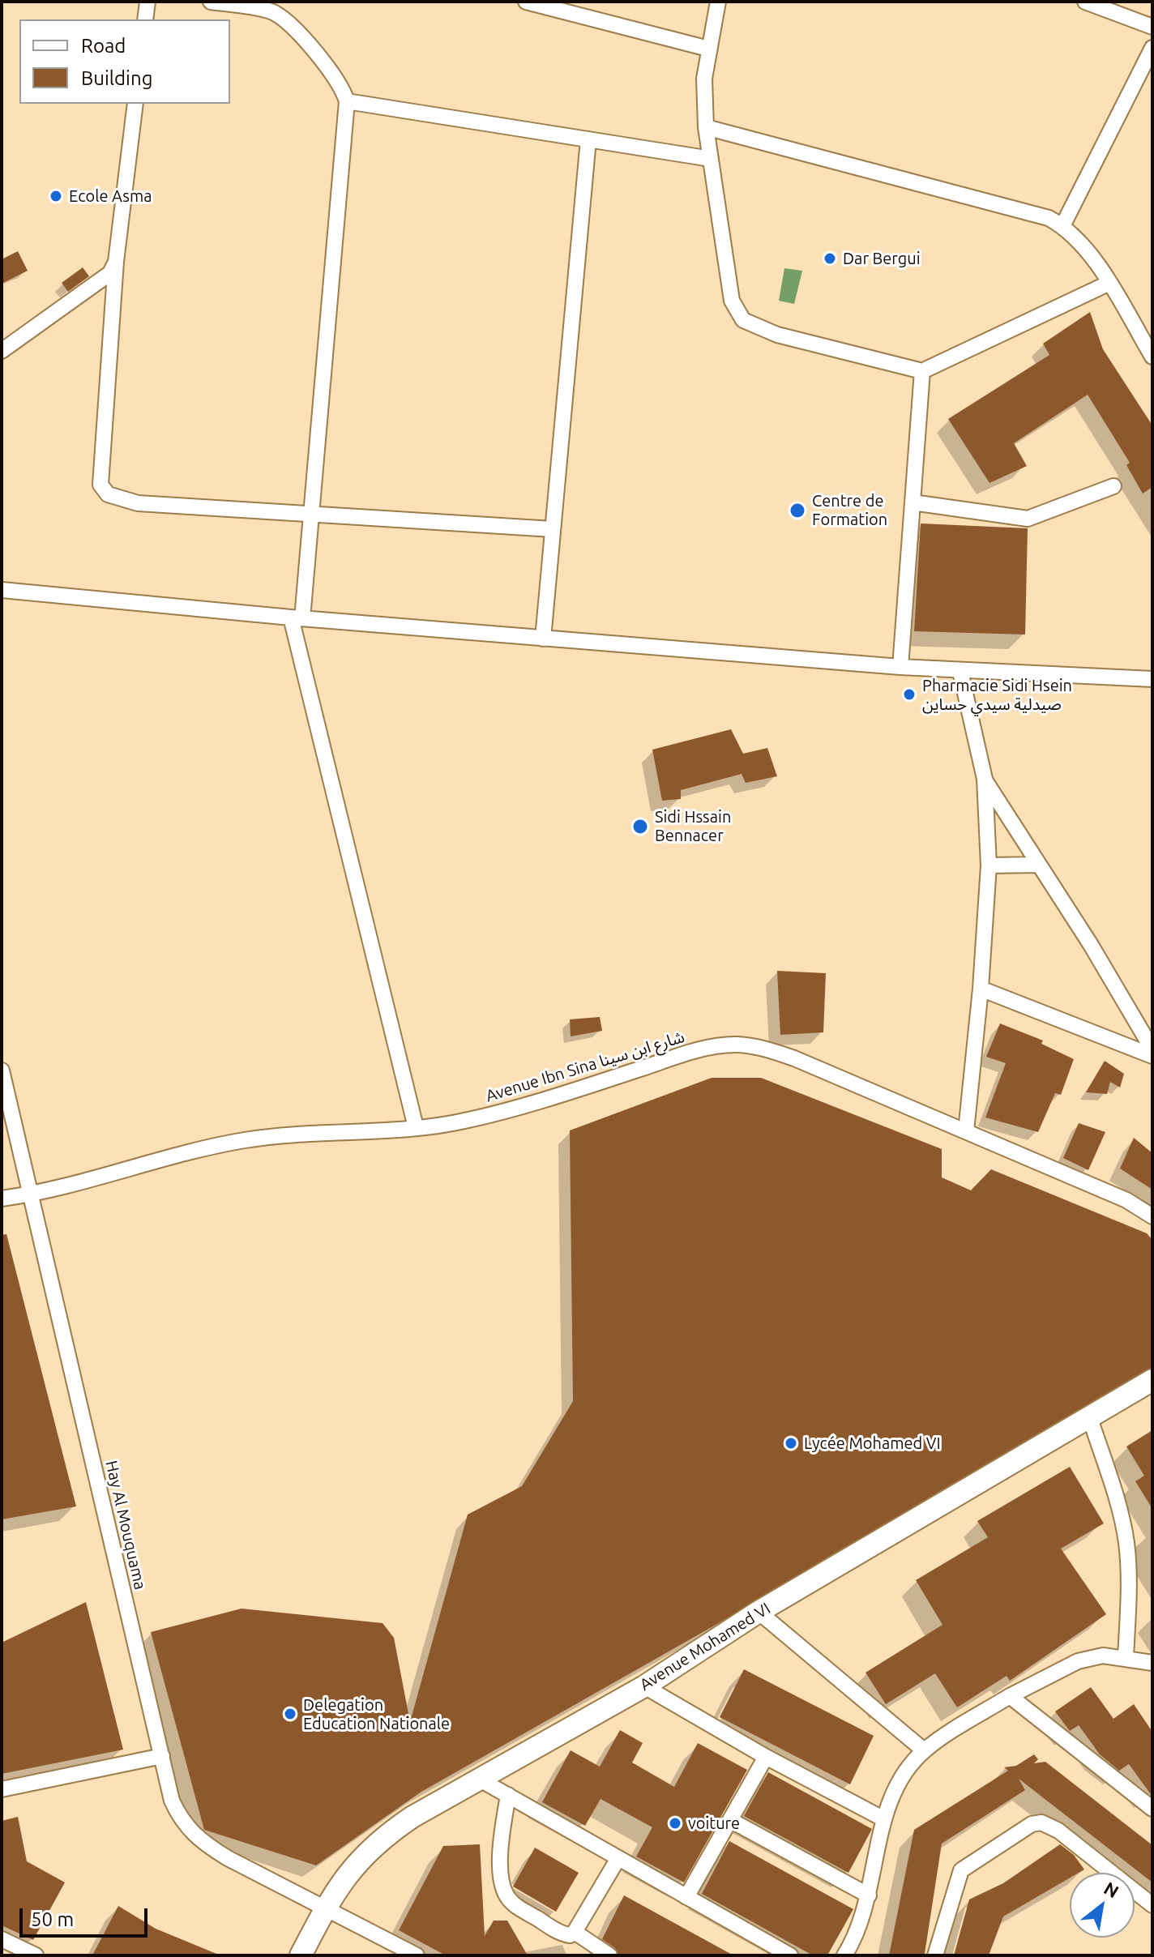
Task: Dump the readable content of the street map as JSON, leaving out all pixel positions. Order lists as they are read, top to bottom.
{
  "streets": {
    "main road": ["Avenue Mohamed VI"],
    "street": ["Avenue Ibn Sina شارع ابن سينا", "Hay Al Mouquama"]
  },
  "crossings": [
    ["Avenue Ibn Sina شارع ابن سينا", "Hay Al Mouquama"],
    ["Hay Al Mouquama", "Avenue Mohamed VI"]
  ],
  "places": [
    "Ecole Asma",
    "Dar Bergui",
    "Centre de Formation",
    "Pharmacie Sidi Hsein صيدلية سيدي حساين",
    "Sidi Hssain Bennacer",
    "Lycée Mohamed VI",
    "Delegation Education Nationale",
    "voiture"
  ],
  "legend": ["Road", "Building"],
  "scale_bar": "50 m",
  "north": "top right"
}
